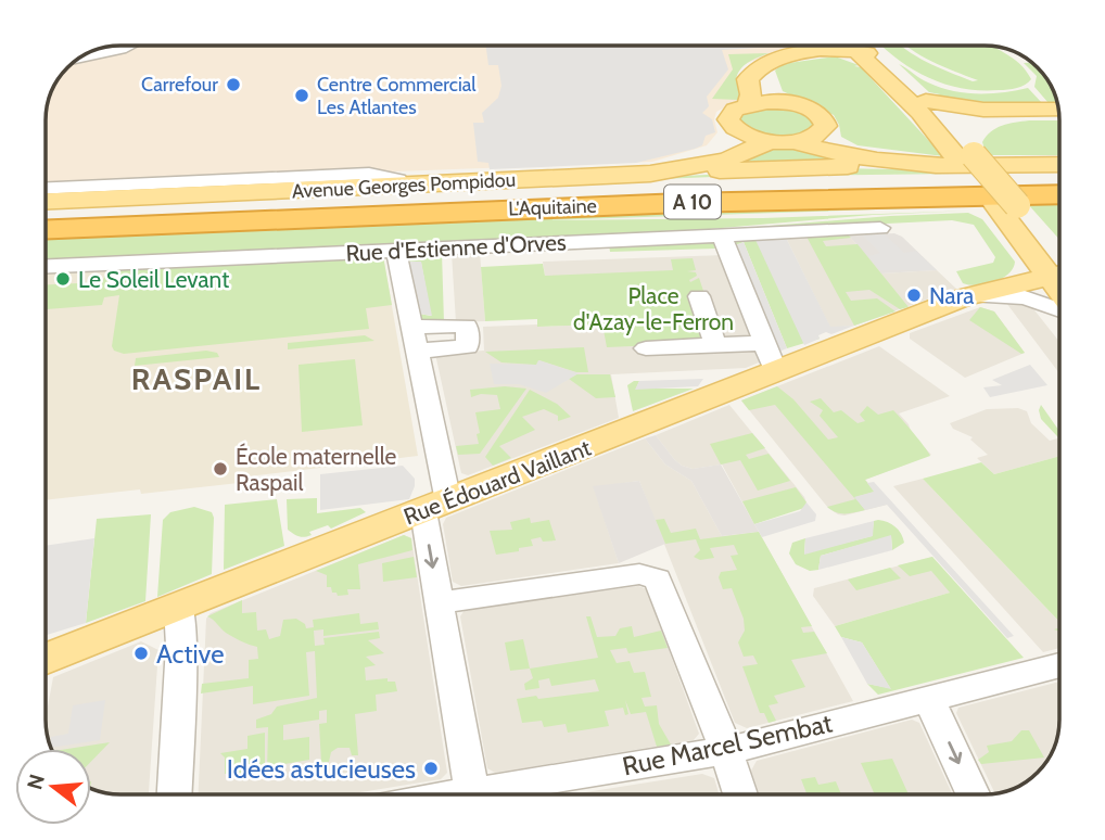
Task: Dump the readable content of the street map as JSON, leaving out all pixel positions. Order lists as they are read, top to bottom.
{
  "streets": {
    "highway": ["A 10", "L'Aquitaine"],
    "main road": ["Avenue Georges Pompidou", "Rue Édouard Vaillant"],
    "street": ["Rue d'Estienne d'Orves", "Rue Marcel Sembat"]
  },
  "districts": ["RASPAIL"],
  "parks": ["Place d'Azay-le-Ferron"],
  "places": [
    "Carrefour",
    "Centre Commercial Les Atlantes",
    "Le Soleil Levant",
    "Nara",
    "École maternelle Raspail",
    "Active",
    "Idées astucieuses"
  ],
  "north": "left"
}
